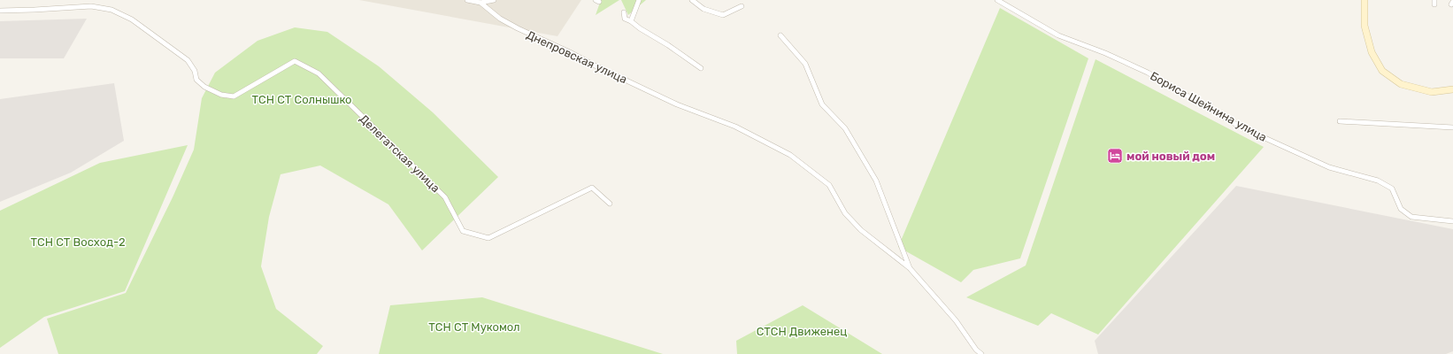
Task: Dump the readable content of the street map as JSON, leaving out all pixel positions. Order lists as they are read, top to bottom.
{
  "streets": {
    "street": ["Днепровская улица", "Бориса Шейнина улица", "Делегатская улица"]
  },
  "parks": [
    "ТСН СТ Солнышко",
    "ТСН СТ Восход-2",
    "ТСН СТ Мукомол",
    "СТСН Движенец"
  ],
  "places": {
    "hotel": ["мой новый дом"]
  }
}
